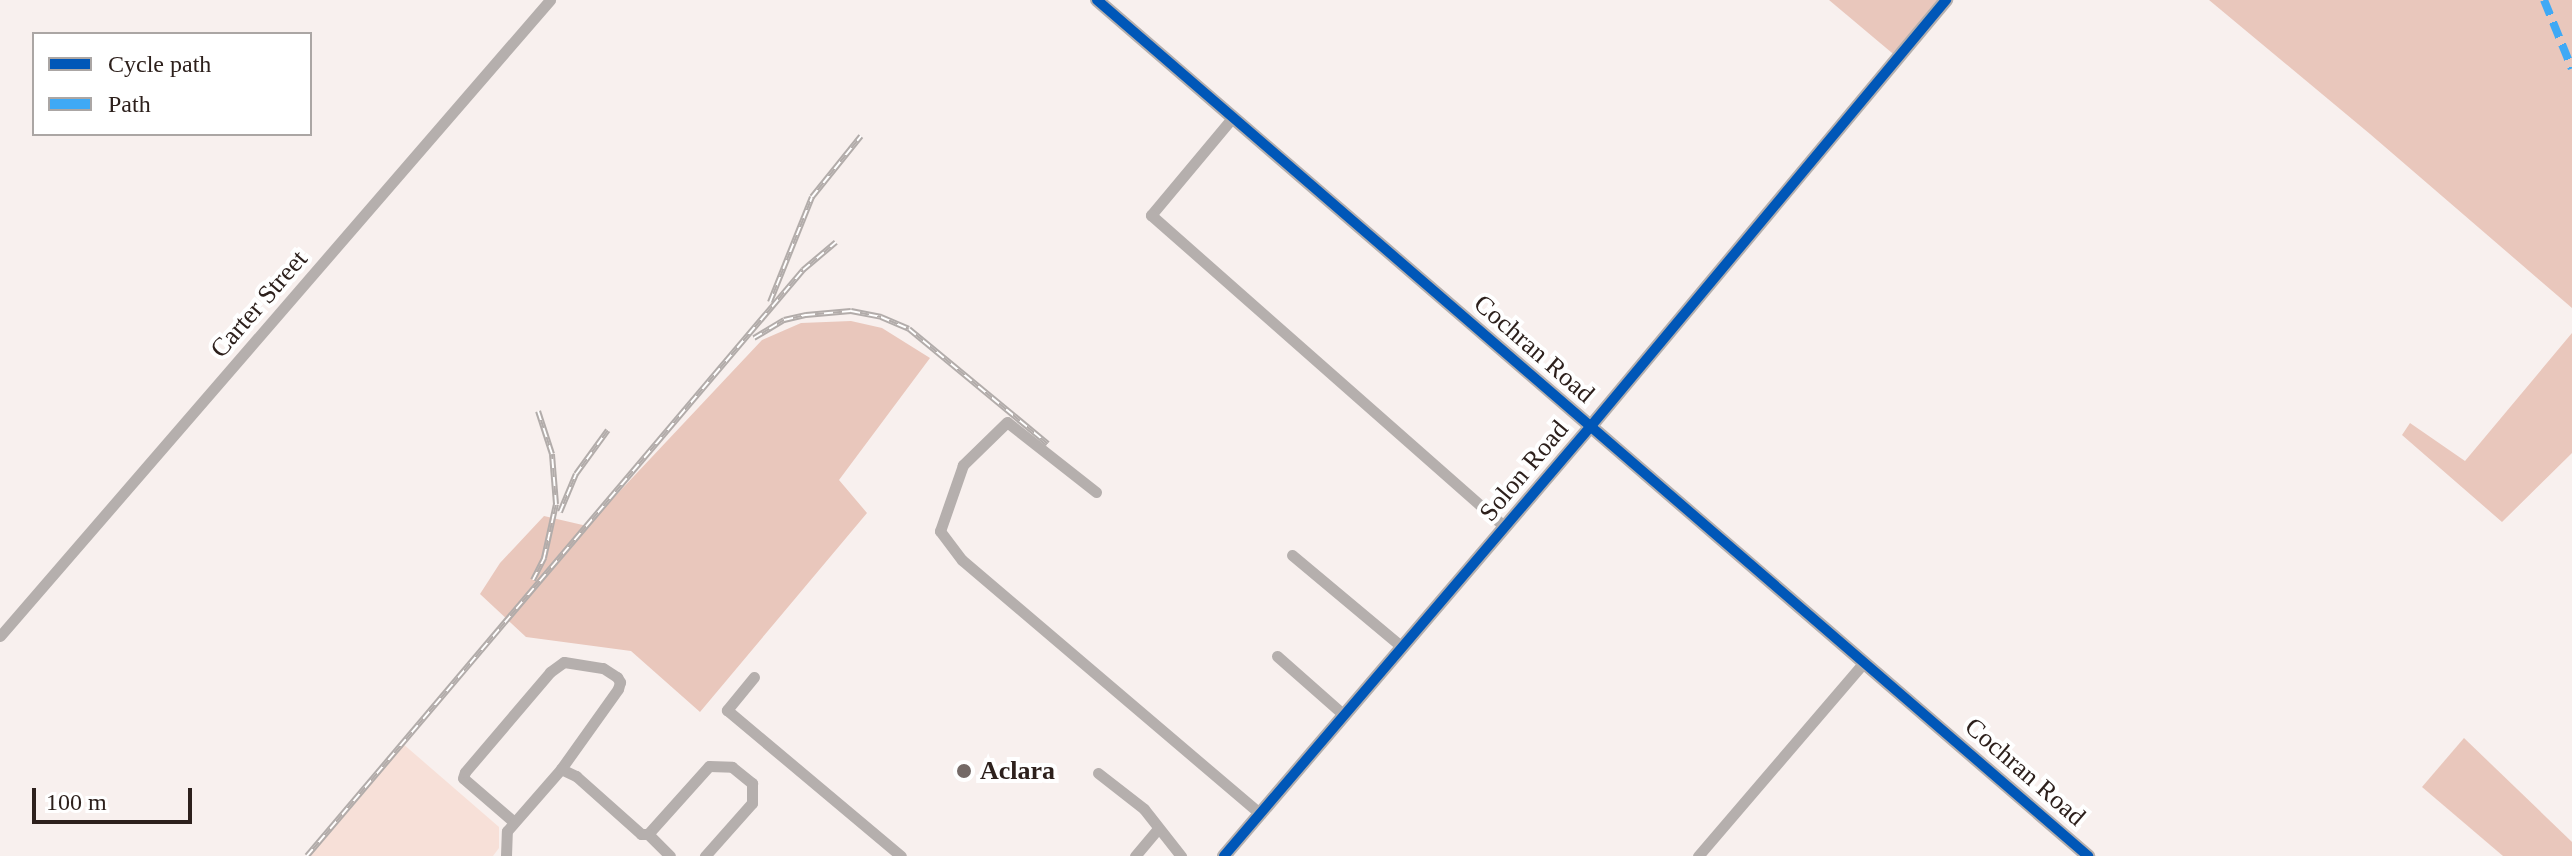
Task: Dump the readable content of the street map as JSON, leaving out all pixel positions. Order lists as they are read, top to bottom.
{
  "streets": {
    "street": ["Carter Street", "Cochran Road", "Solon Road"]
  },
  "crossings": [
    ["Cochran Road", "Solon Road"]
  ],
  "places": ["Aclara"],
  "legend": ["Cycle path", "Path"],
  "scale_bar": "100 m"
}
